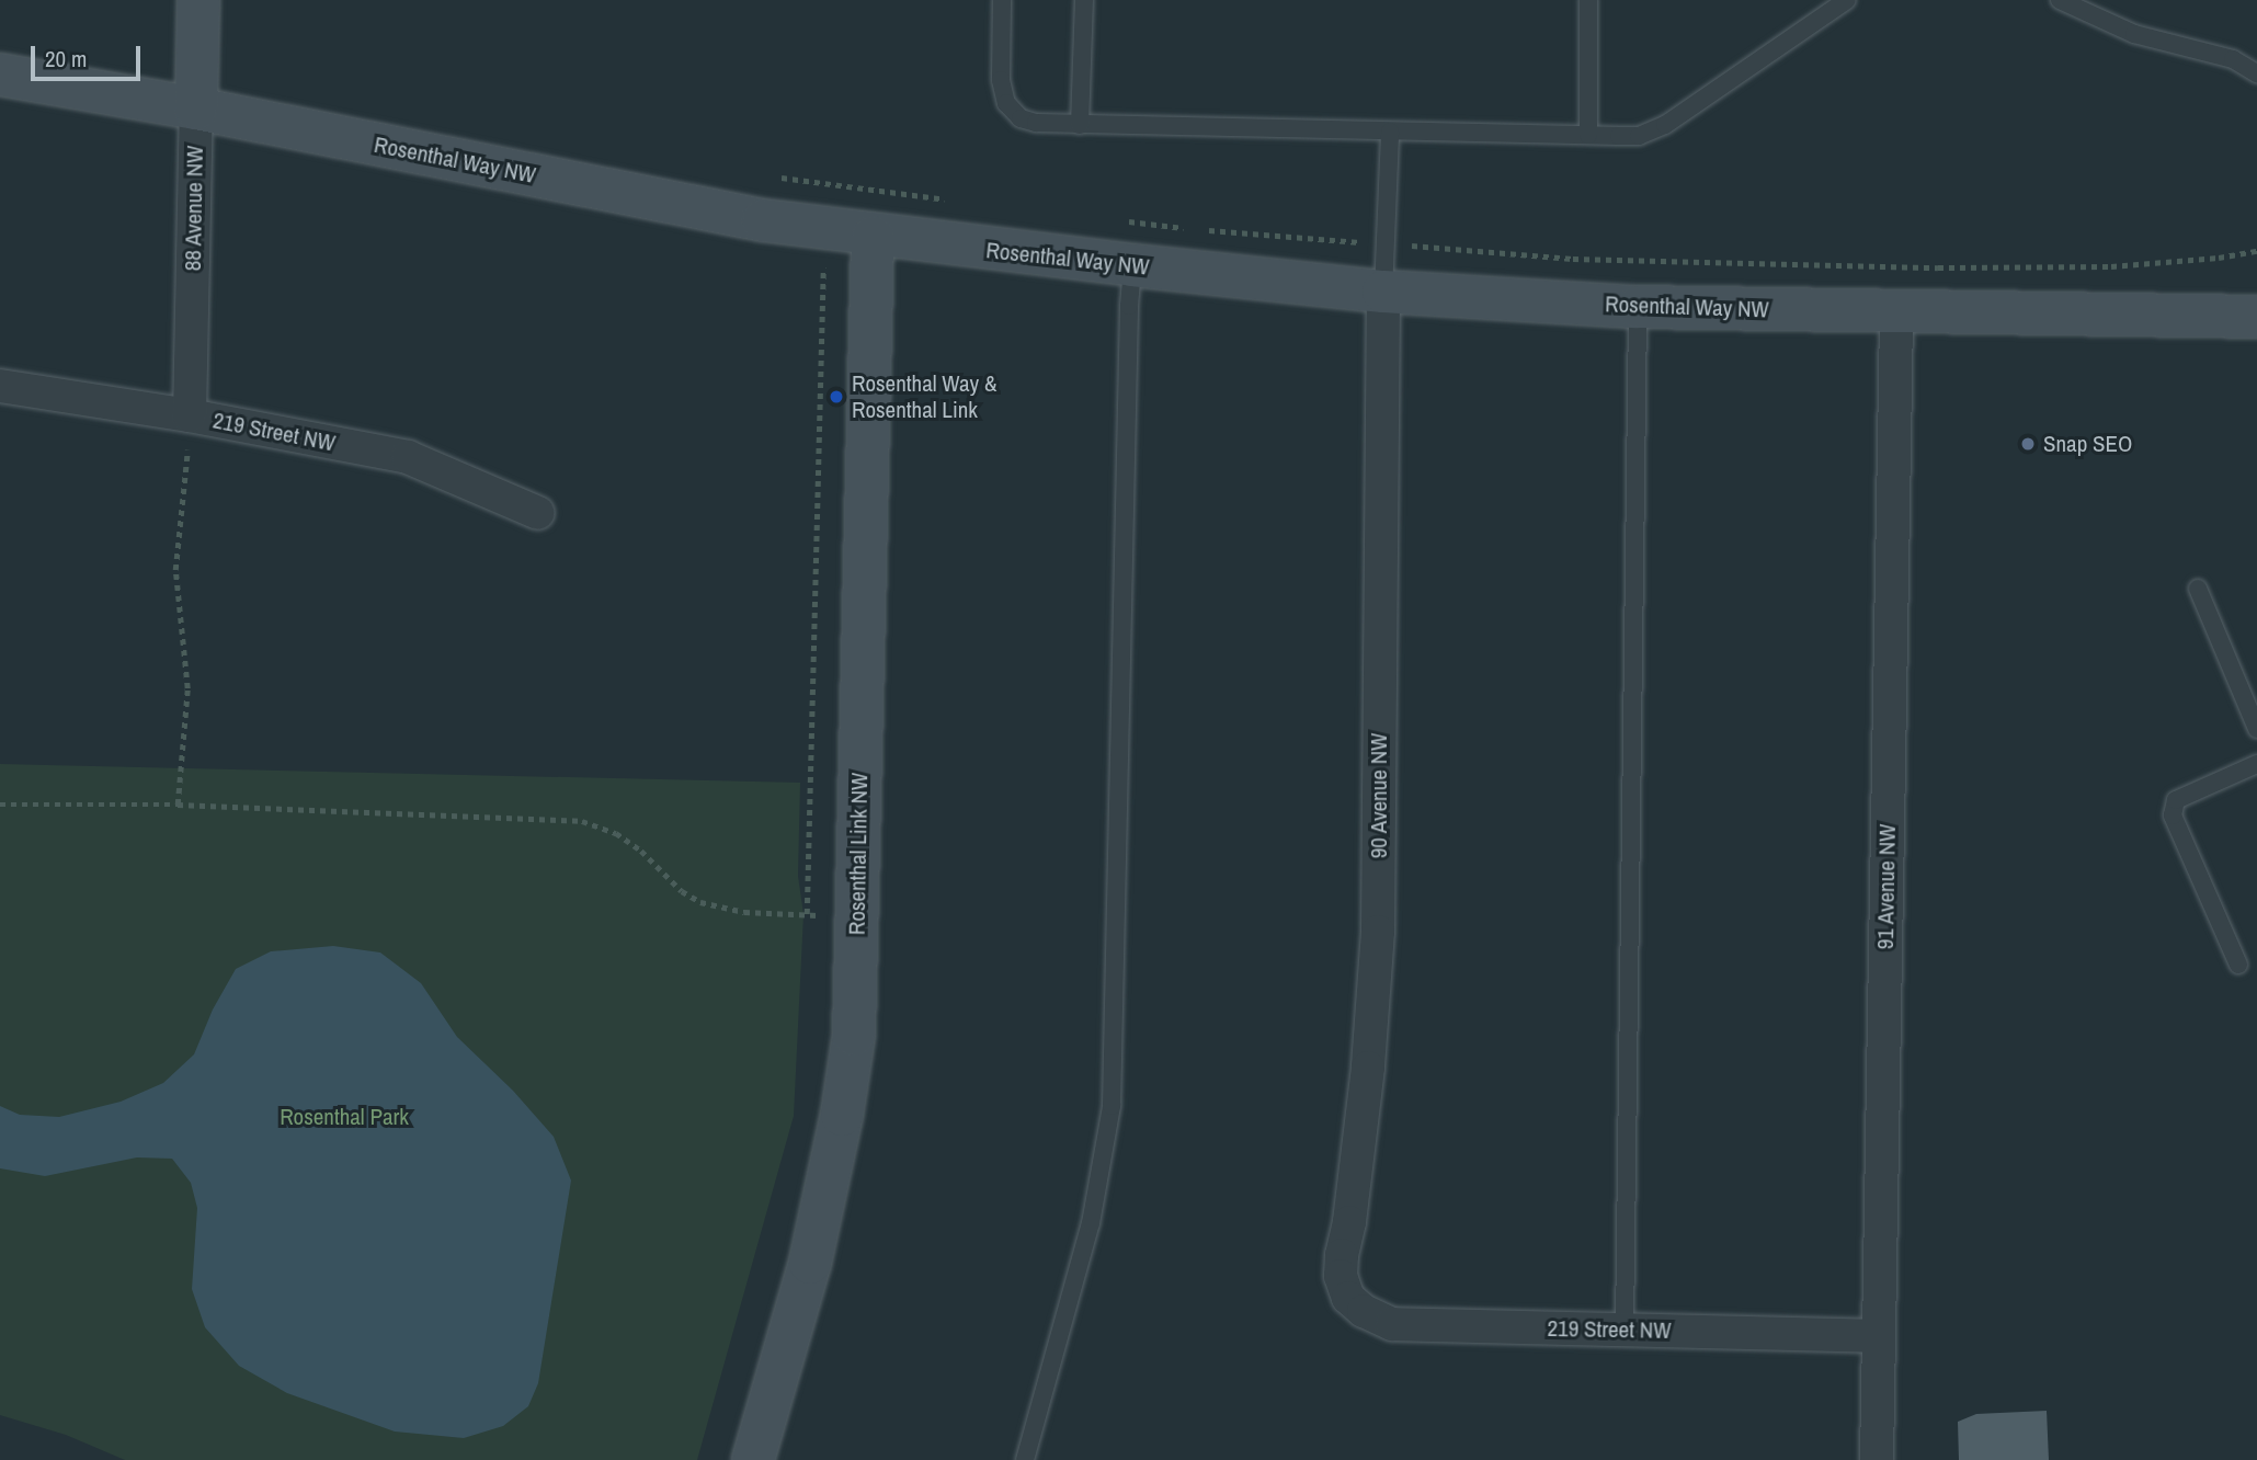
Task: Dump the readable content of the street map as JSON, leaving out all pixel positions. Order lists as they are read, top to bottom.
{
  "streets": {
    "street": [
      "Rosenthal Way NW",
      "88 Avenue NW",
      "219 Street NW",
      "90 Avenue NW",
      "Rosenthal Link NW",
      "91 Avenue NW"
    ]
  },
  "crossings": [
    ["Rosenthal Way NW", "88 Avenue NW"],
    ["Rosenthal Way NW", "90 Avenue NW"],
    ["Rosenthal Way NW", "Rosenthal Link NW"],
    ["Rosenthal Way NW", "91 Avenue NW"],
    ["88 Avenue NW", "219 Street NW"],
    ["219 Street NW", "90 Avenue NW"],
    ["219 Street NW", "91 Avenue NW"]
  ],
  "parks": ["Rosenthal Park"],
  "places": ["Rosenthal Way & Rosenthal Link", "Snap SEO"],
  "scale_bar": "20 m"
}
